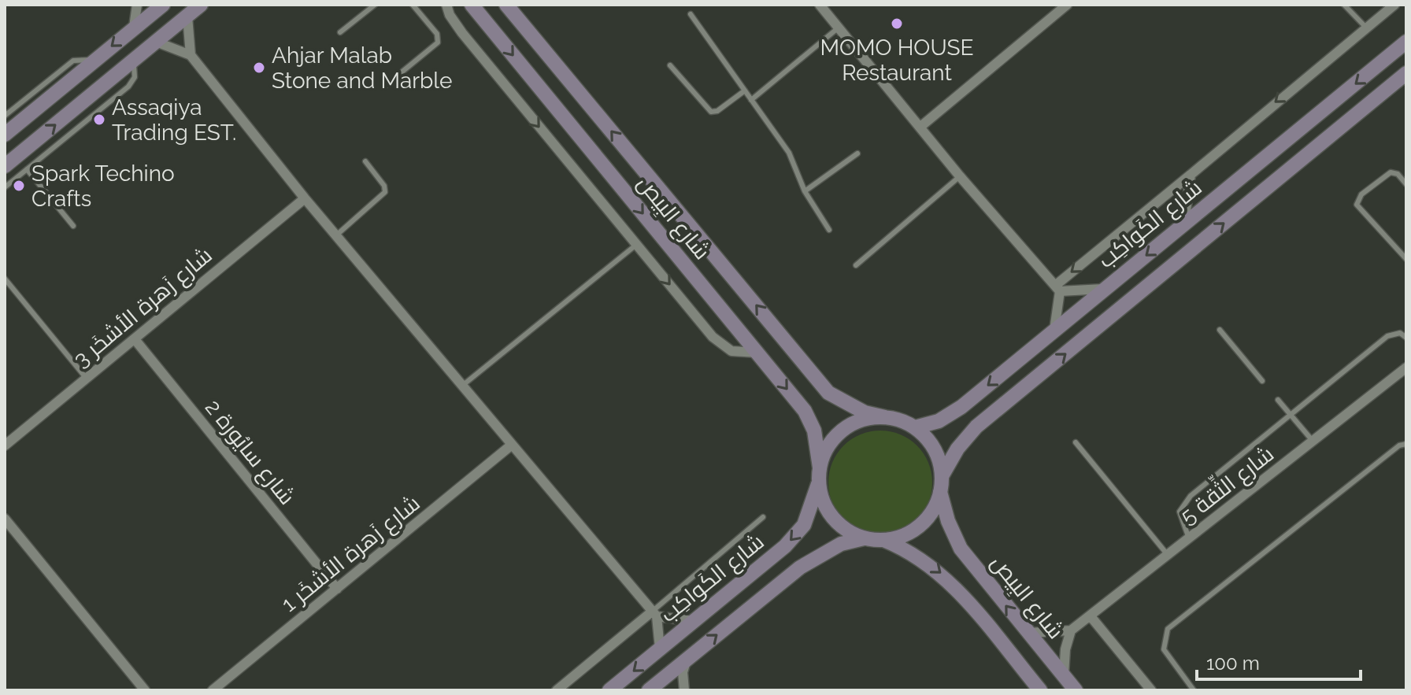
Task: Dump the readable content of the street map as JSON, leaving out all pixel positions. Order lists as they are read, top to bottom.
{
  "streets": {
    "street": [
      "شارع البِيص",
      "شارع الكَواكِب",
      "شارع زَهرة الأشخَر 3",
      "شارع سايُورة 2",
      "شارع الثِّقة 5",
      "شارع زَهرة الأشخَر 1"
    ]
  },
  "crossings": [
    ["شارع البِيص", "شارع الكَواكِب"],
    ["شارع زَهرة الأشخَر 3", "شارع سايُورة 2"],
    ["شارع سايُورة 2", "شارع زَهرة الأشخَر 1"]
  ],
  "places": [
    "MOMO HOUSE Restaurant",
    "Ahjar Malab Stone and Marble",
    "Assaqiya Trading EST.",
    "Spark Techino Crafts"
  ],
  "scale_bar": "100 m"
}
